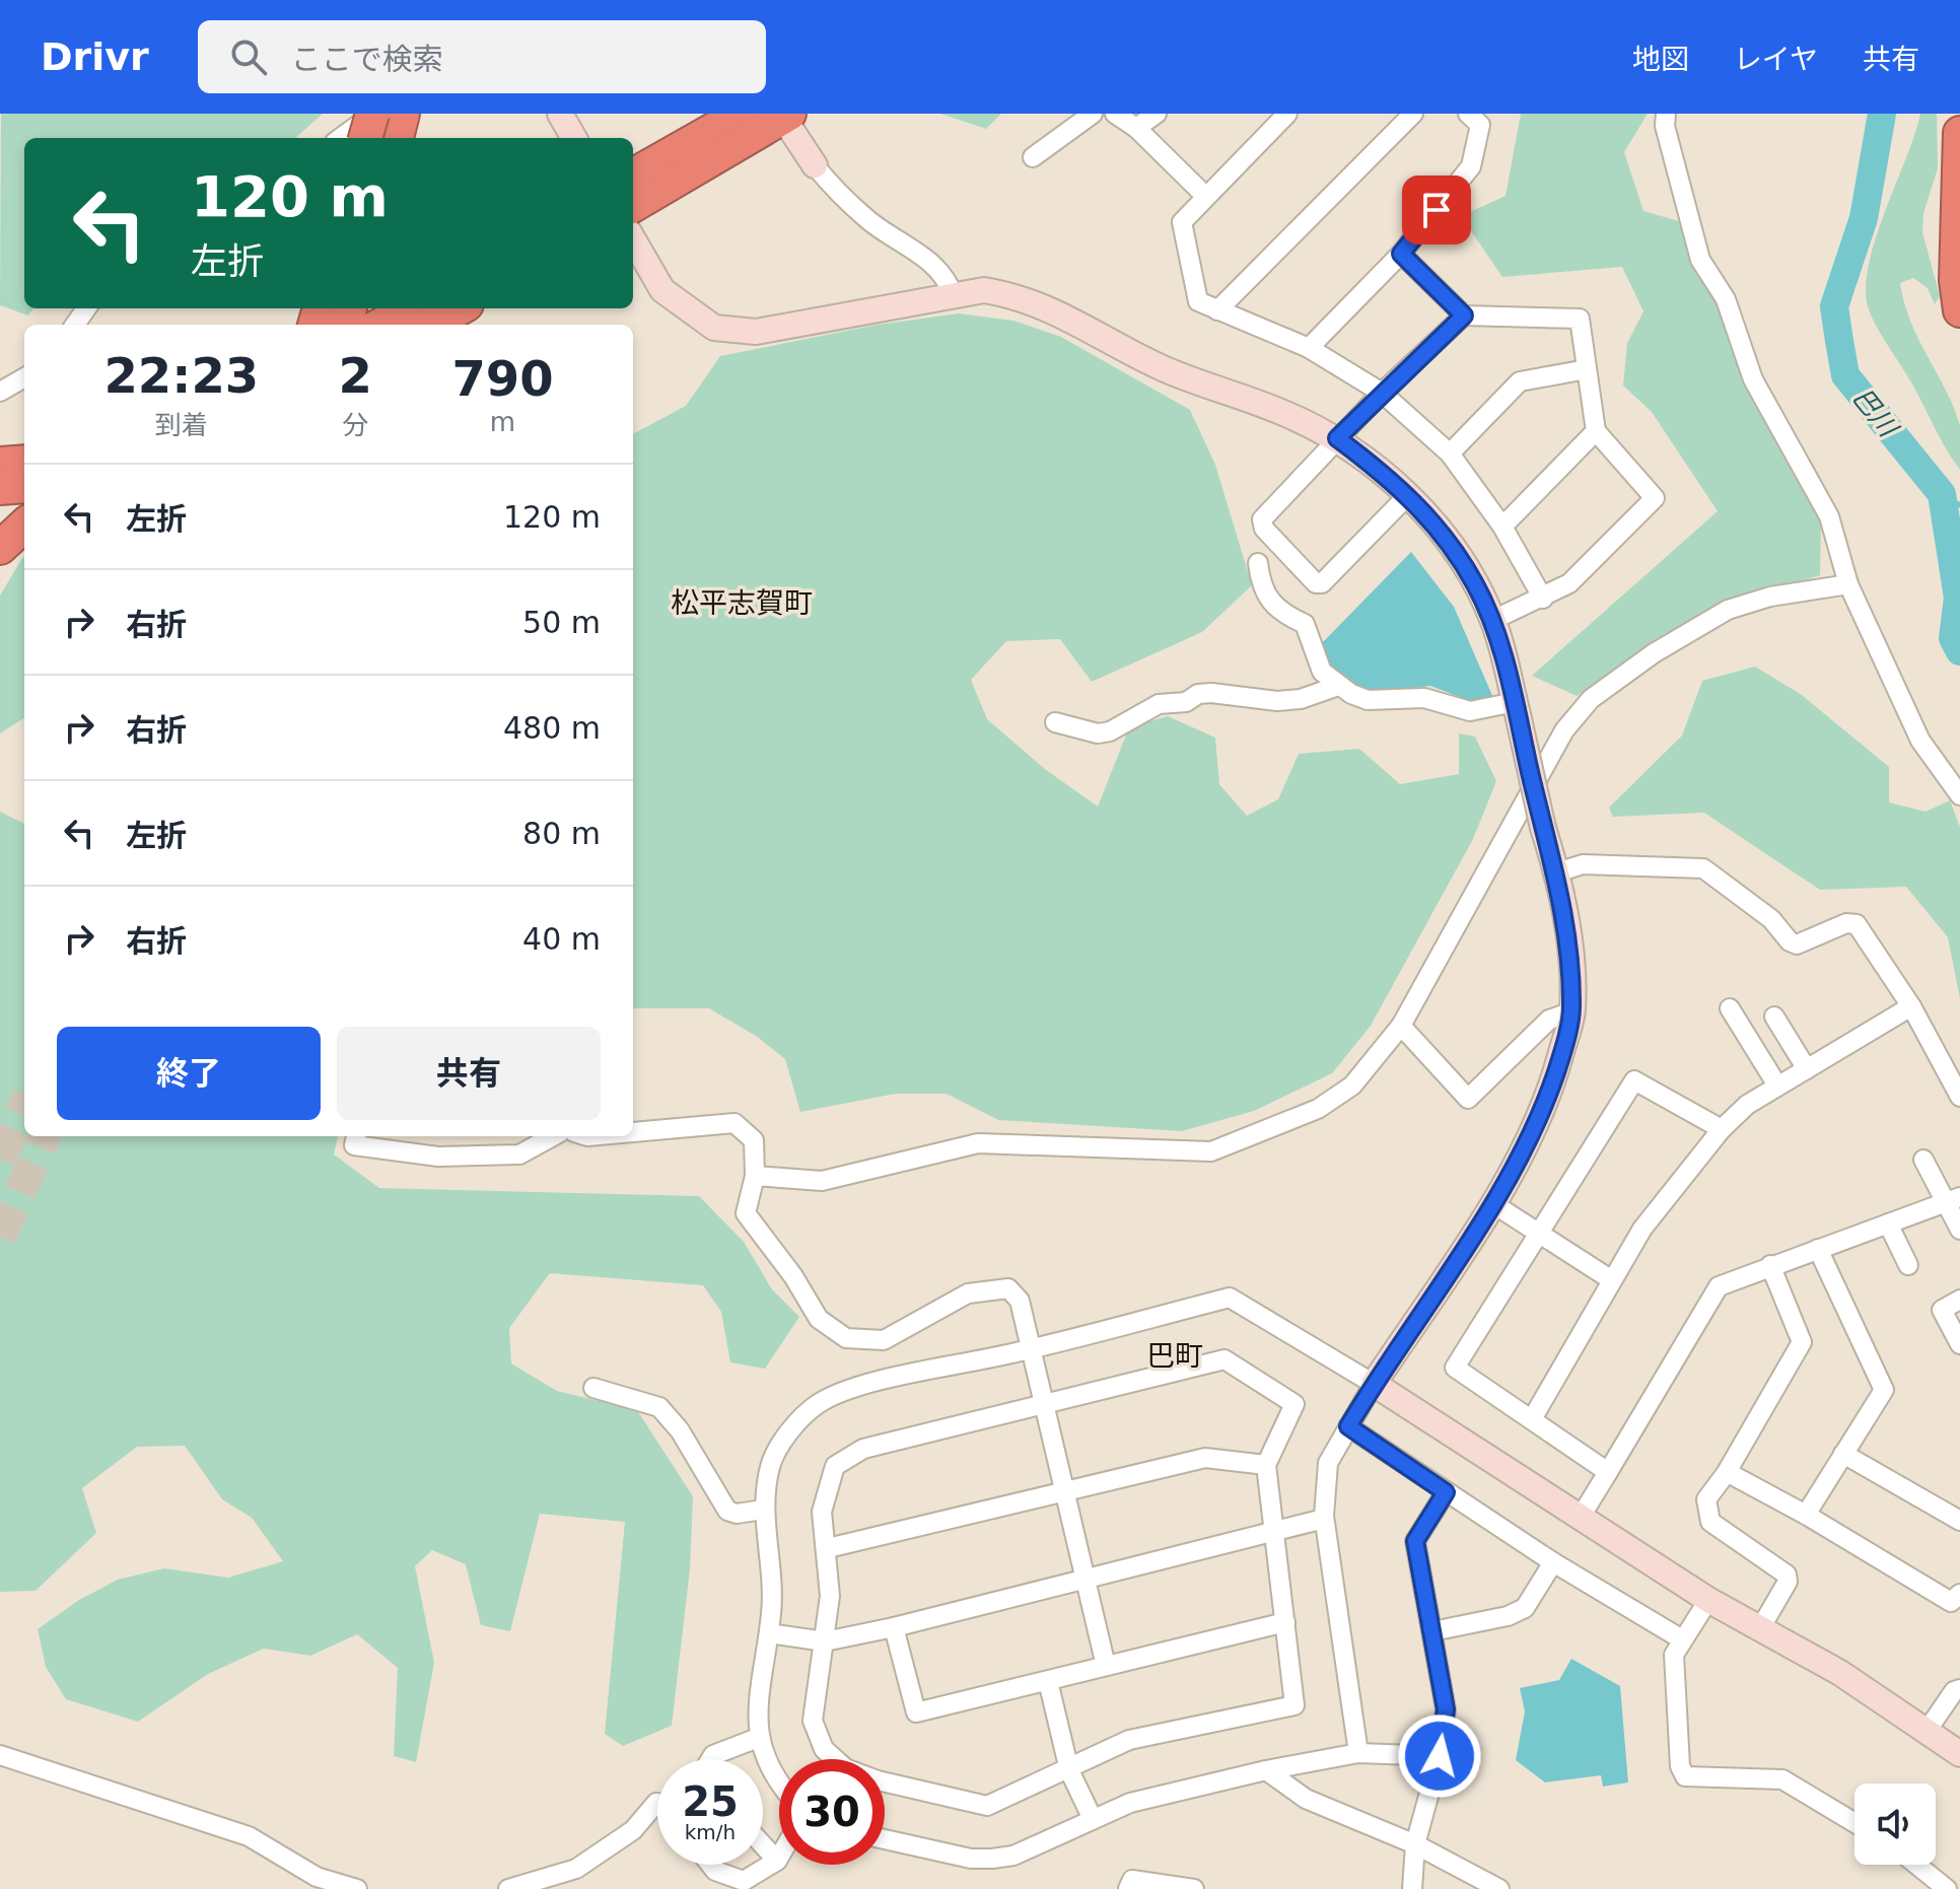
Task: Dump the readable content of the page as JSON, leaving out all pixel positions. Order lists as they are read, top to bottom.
{
  "districts": ["松平志賀町", "巴町"],
  "water": ["巴川"],
  "page": {
    "header": "Drivr",
    "search": "ここで検索",
    "nav": ["地図", "レイヤ", "共有"],
    "turn": ["120 m", "左折"],
    "eta": [
      "22:23",
      "到着",
      "2",
      "分",
      "790",
      "m"
    ],
    "list": [
      {
        "name": "左折",
        "value": "120 m"
      },
      {
        "name": "右折",
        "value": "50 m"
      },
      {
        "name": "右折",
        "value": "480 m"
      },
      {
        "name": "左折",
        "value": "80 m"
      },
      {
        "name": "右折",
        "value": "40 m"
      }
    ],
    "buttons": ["終了", "共有"],
    "speed": "25 km/h",
    "limit": "30"
  }
}
